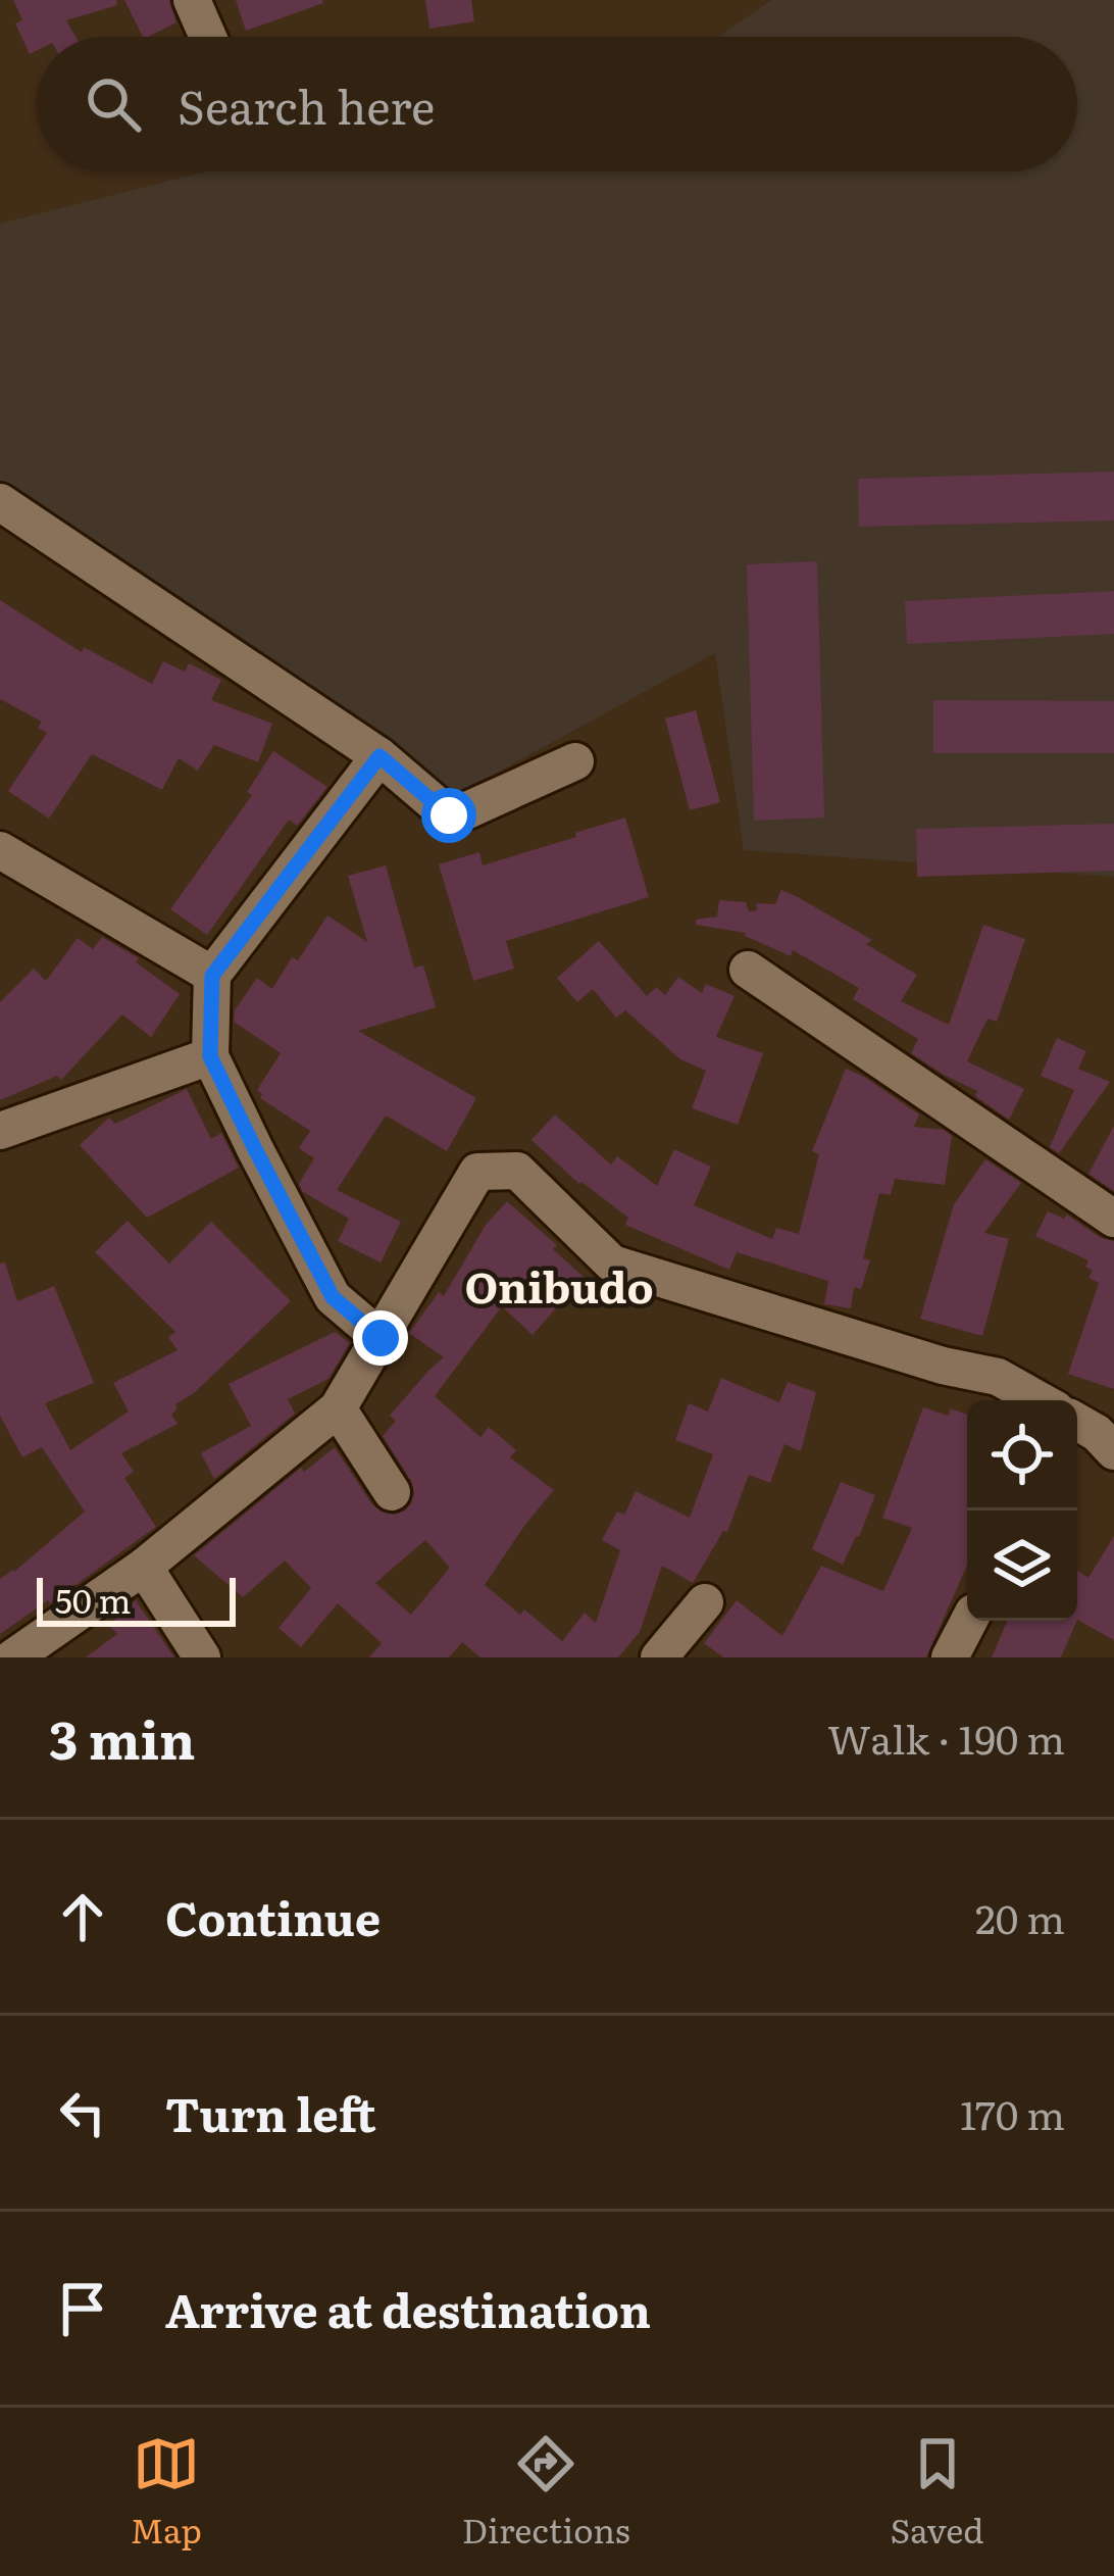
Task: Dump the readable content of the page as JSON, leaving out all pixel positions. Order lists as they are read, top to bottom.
{
  "districts": ["Onibudo"],
  "scale_bar": "50 m",
  "page": {
    "search": "Search here",
    "scale": "50 m",
    "heading": ["3 min", "Walk · 190 m"],
    "list": [
      ["Continue", "20 m"],
      ["Turn left", "170 m"],
      "Arrive at destination"
    ],
    "nav": ["Map", "Directions", "Saved"]
  }
}
